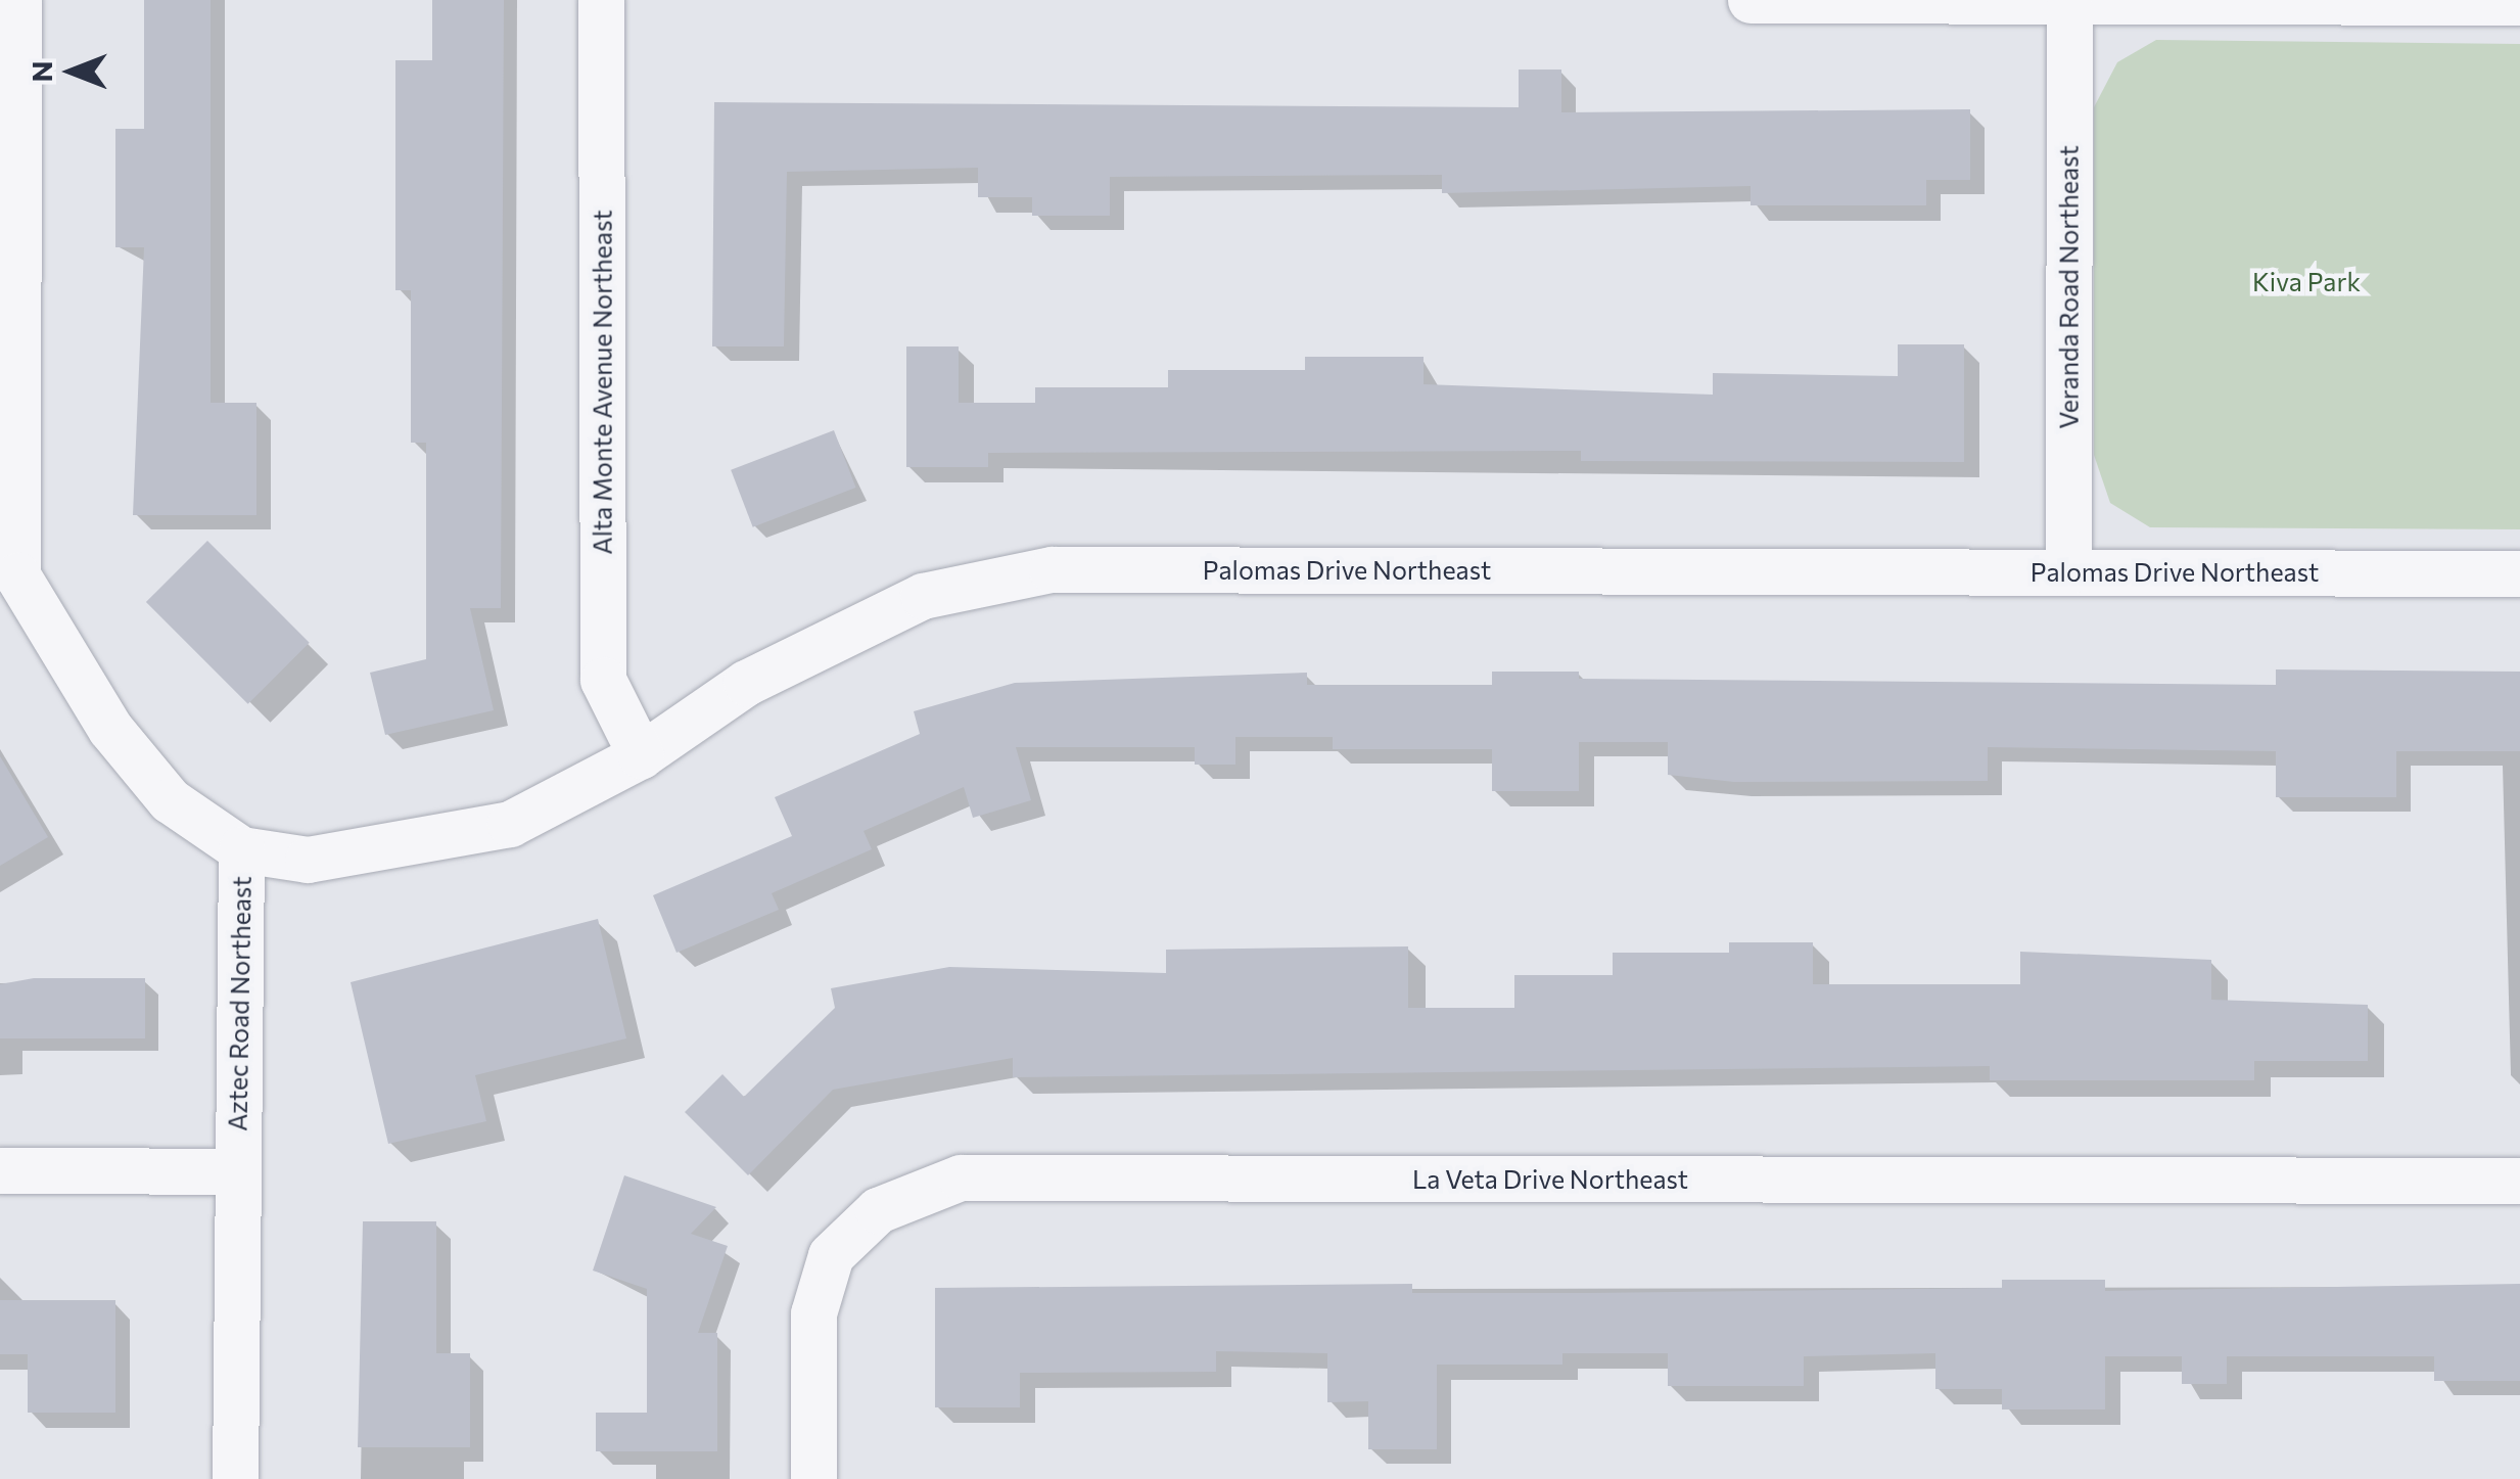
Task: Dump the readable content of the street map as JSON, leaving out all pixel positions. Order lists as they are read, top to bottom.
{
  "streets": {
    "street": [
      "Veranda Road Northeast",
      "Alta Monte Avenue Northeast",
      "Palomas Drive Northeast",
      "Aztec Road Northeast",
      "La Veta Drive Northeast"
    ]
  },
  "crossings": [
    ["Veranda Road Northeast", "Palomas Drive Northeast"],
    ["Alta Monte Avenue Northeast", "Palomas Drive Northeast"],
    ["Palomas Drive Northeast", "Aztec Road Northeast"]
  ],
  "parks": ["Kiva Park"],
  "north": "left"
}
